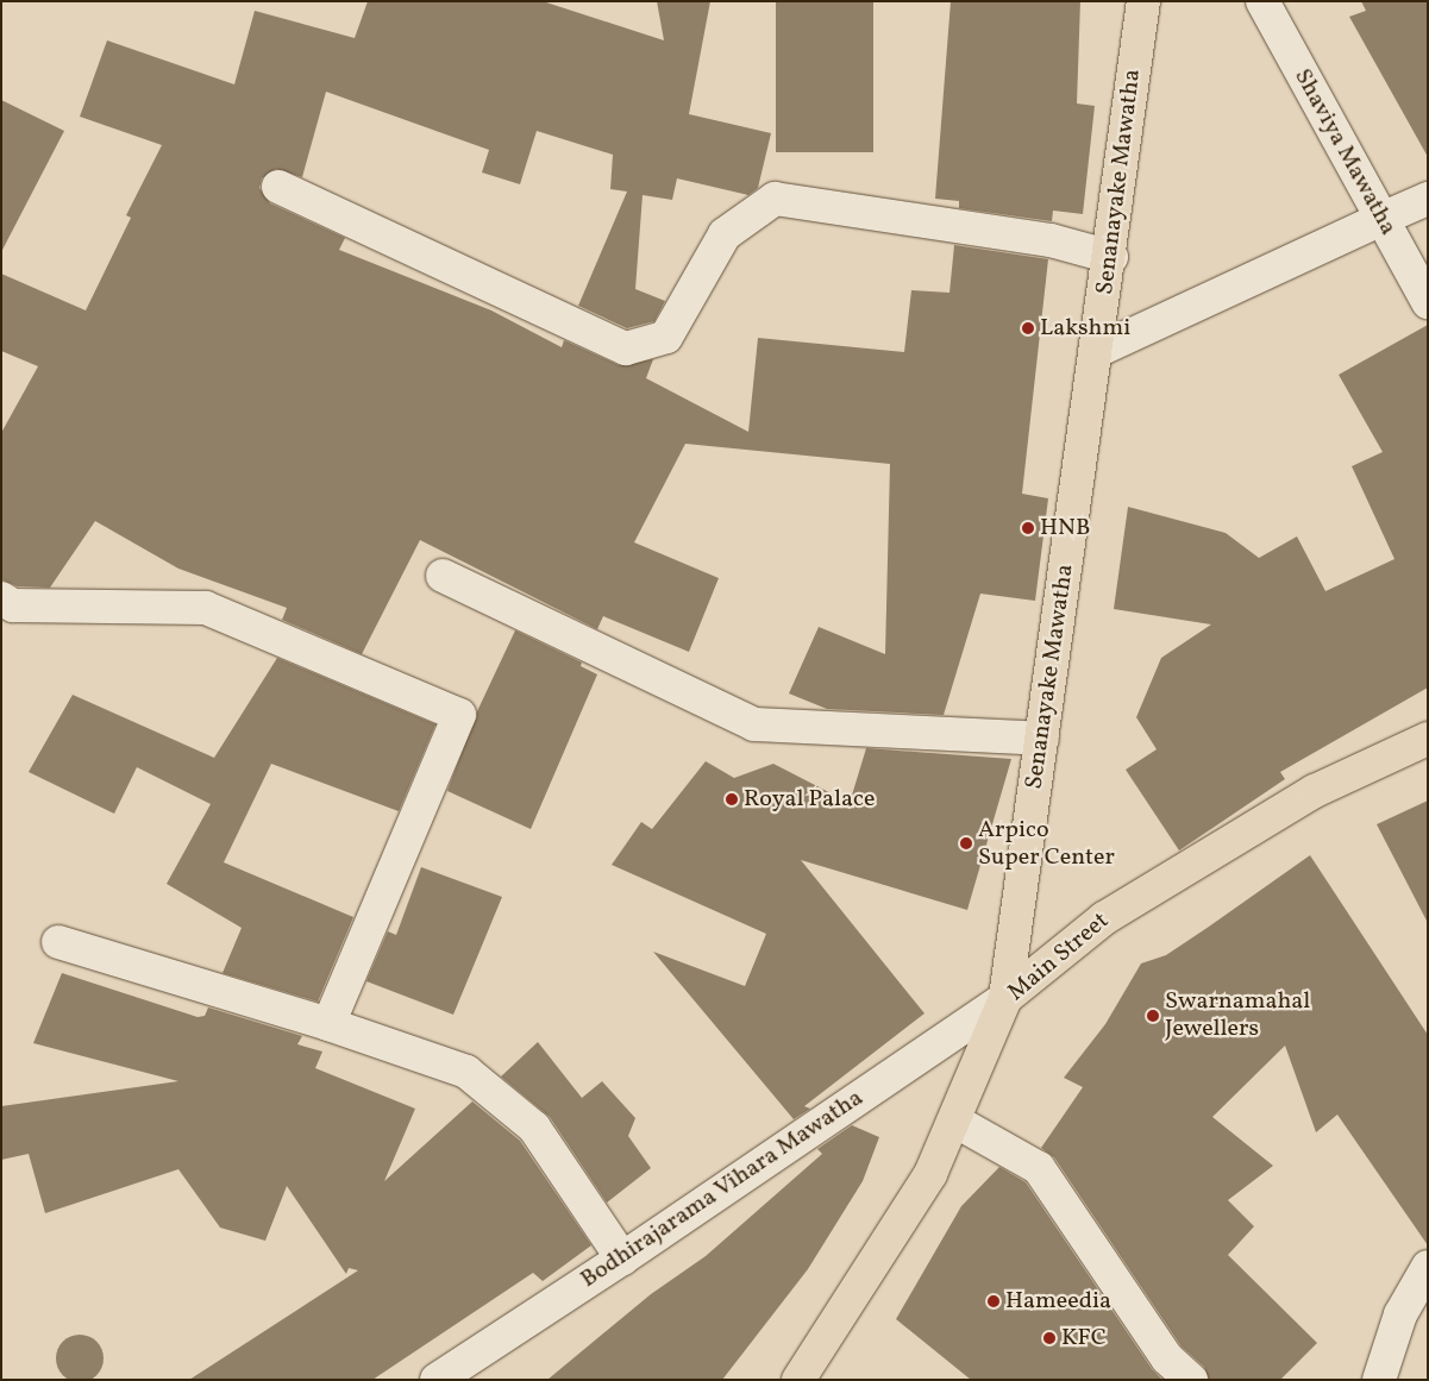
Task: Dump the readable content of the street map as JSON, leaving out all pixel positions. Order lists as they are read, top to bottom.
{
  "streets": {
    "main road": ["Senanayake Mawatha", "Main Street"],
    "street": ["Shaviya Mawatha", "Bodhirajarama Vihara Mawatha"]
  },
  "crossings": [
    ["Senanayake Mawatha", "Main Street"],
    ["Senanayake Mawatha", "Bodhirajarama Vihara Mawatha"],
    ["Main Street", "Bodhirajarama Vihara Mawatha"]
  ],
  "places": [
    "Lakshmi",
    "HNB",
    "Royal Palace",
    "Arpico Super Center",
    "Swarnamahal Jewellers",
    "Hameedia",
    "KFC"
  ]
}
